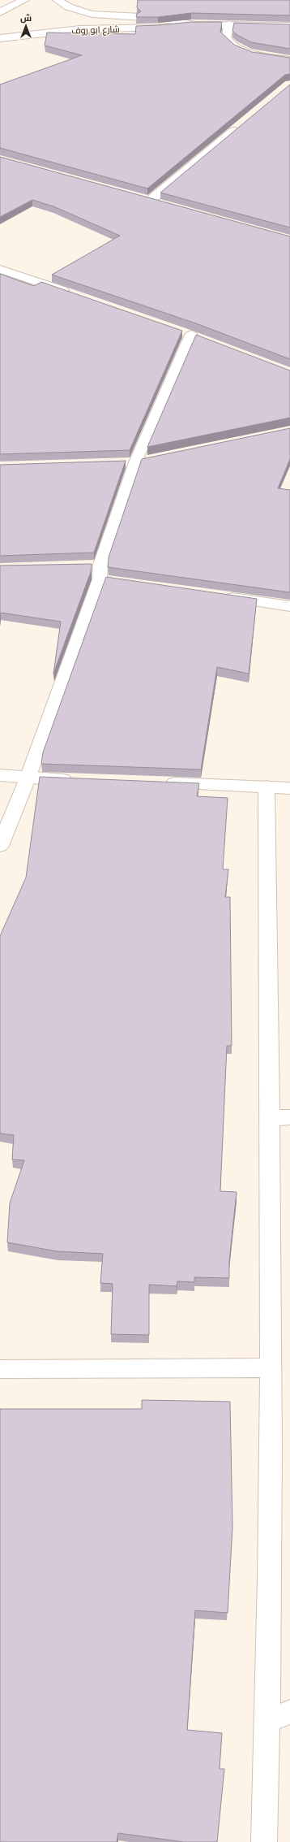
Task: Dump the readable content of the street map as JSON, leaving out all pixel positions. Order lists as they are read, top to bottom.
{
  "streets": {
    "street": ["شارع ابو روف"]
  },
  "north": "top"
}
